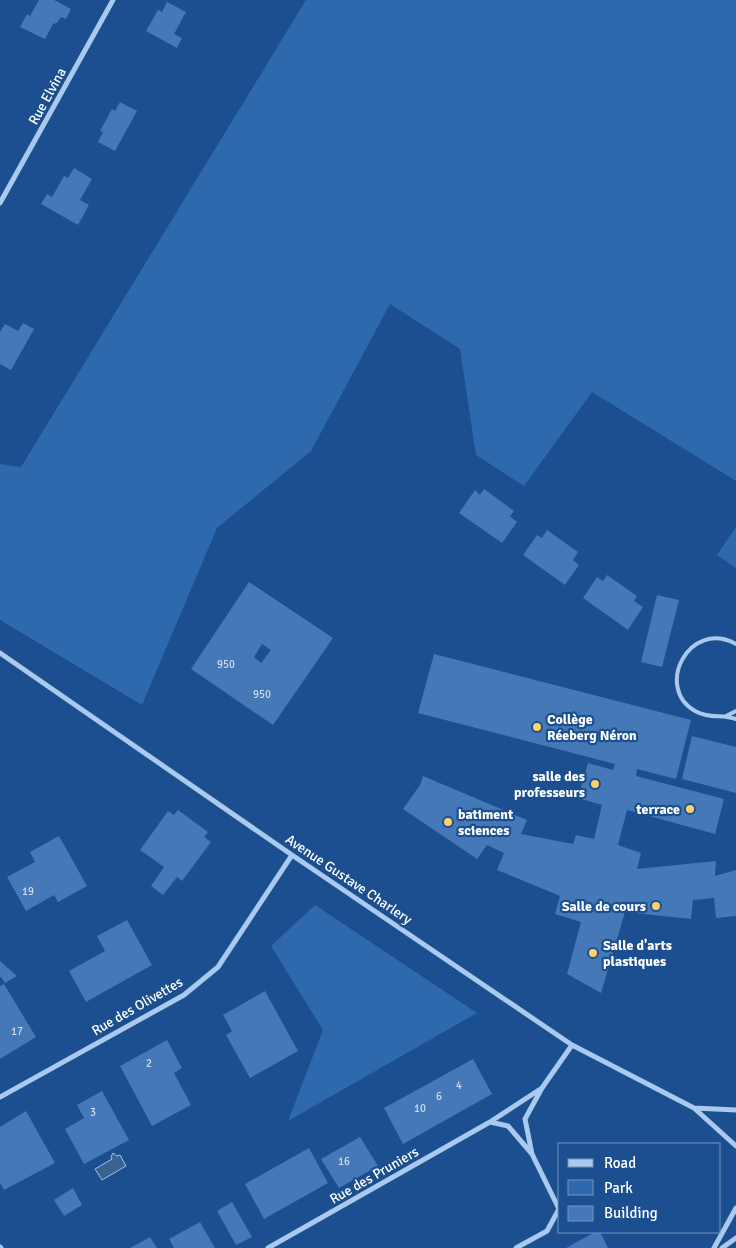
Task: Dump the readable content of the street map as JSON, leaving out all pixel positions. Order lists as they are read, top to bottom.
{
  "streets": {
    "street": [
      "Rue Elvina",
      "Avenue Gustave Charlery",
      "Rue des Olivettes",
      "Rue des Pruniers"
    ]
  },
  "crossings": [
    ["Avenue Gustave Charlery", "Rue des Olivettes"],
    ["Avenue Gustave Charlery", "Rue des Pruniers"]
  ],
  "places": [
    "Collège Réeberg Néron",
    "salle des professeurs",
    "terrace",
    "batiment sciences",
    "Salle de cours",
    "Salle d'arts plastiques"
  ],
  "house_numbers": [
    "950",
    "950",
    "19",
    "17",
    "2",
    "4",
    "6",
    "10",
    "3",
    "16"
  ],
  "legend": ["Road", "Park", "Building"]
}
